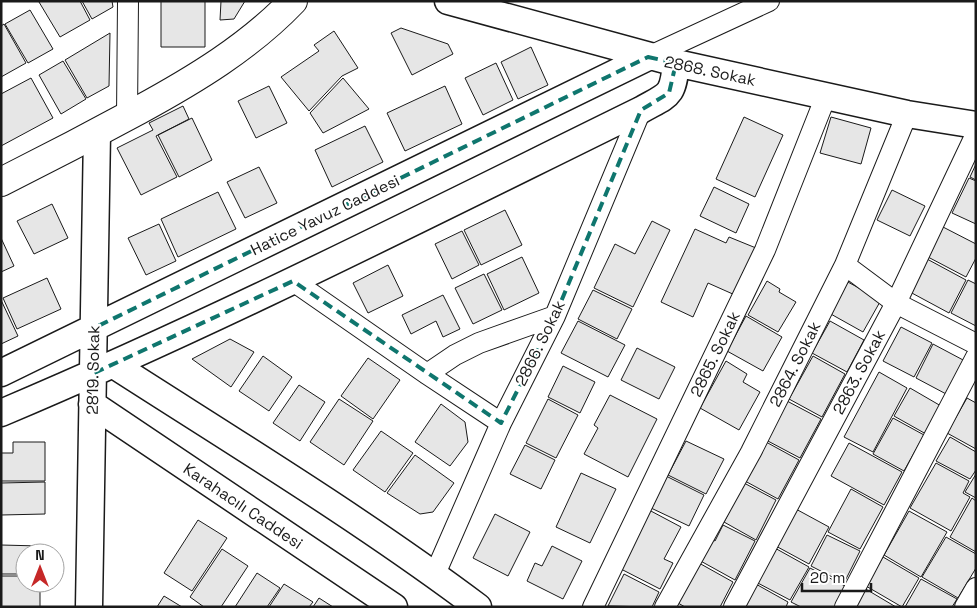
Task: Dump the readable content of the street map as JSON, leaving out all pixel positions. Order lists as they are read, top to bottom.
{
  "streets": {
    "street": [
      "2868. Sokak",
      "Hatice Yavuz Caddesi",
      "2866. Sokak",
      "2865. Sokak",
      "2864. Sokak",
      "2819. Sokak",
      "2863. Sokak",
      "Karahacılı Caddesi"
    ]
  },
  "crossings": [
    ["2868. Sokak", "Hatice Yavuz Caddesi"],
    ["2868. Sokak", "2865. Sokak"],
    ["2868. Sokak", "2864. Sokak"],
    ["Hatice Yavuz Caddesi", "2819. Sokak"],
    ["2819. Sokak", "Karahacılı Caddesi"]
  ],
  "scale_bar": "20 m",
  "north": "top"
}
